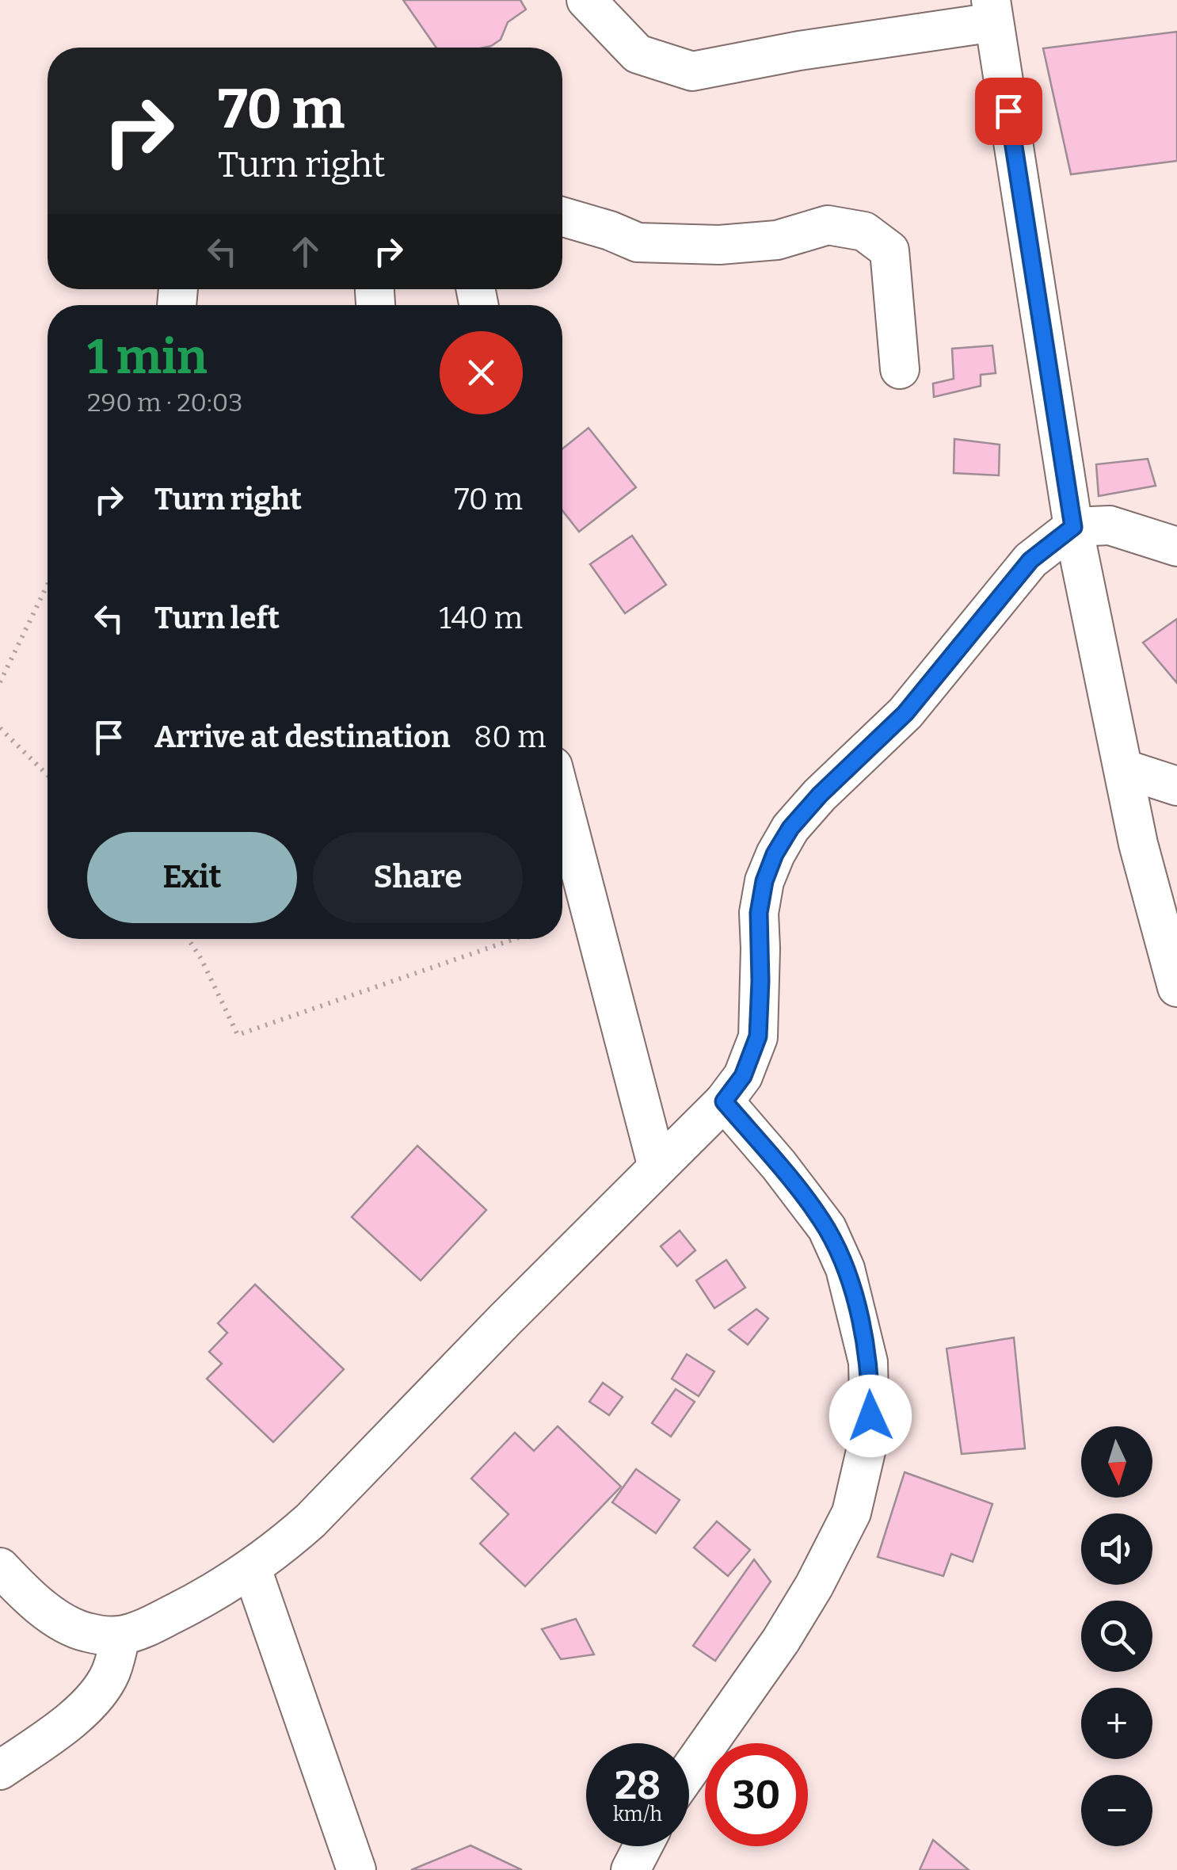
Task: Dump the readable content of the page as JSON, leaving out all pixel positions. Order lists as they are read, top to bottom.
{
  "north": "bottom",
  "page": {
    "turn": ["70 m", "Turn right"],
    "heading": ["1 min", "290 m · 20:03"],
    "list": [
      {
        "name": "Turn right",
        "value": "70 m"
      },
      {
        "name": "Turn left",
        "value": "140 m"
      },
      {
        "name": "Arrive at destination",
        "value": "80 m"
      }
    ],
    "buttons": ["Exit", "Share"],
    "map_buttons": ["+", "−"],
    "speed": "28 km/h",
    "limit": "30"
  }
}
